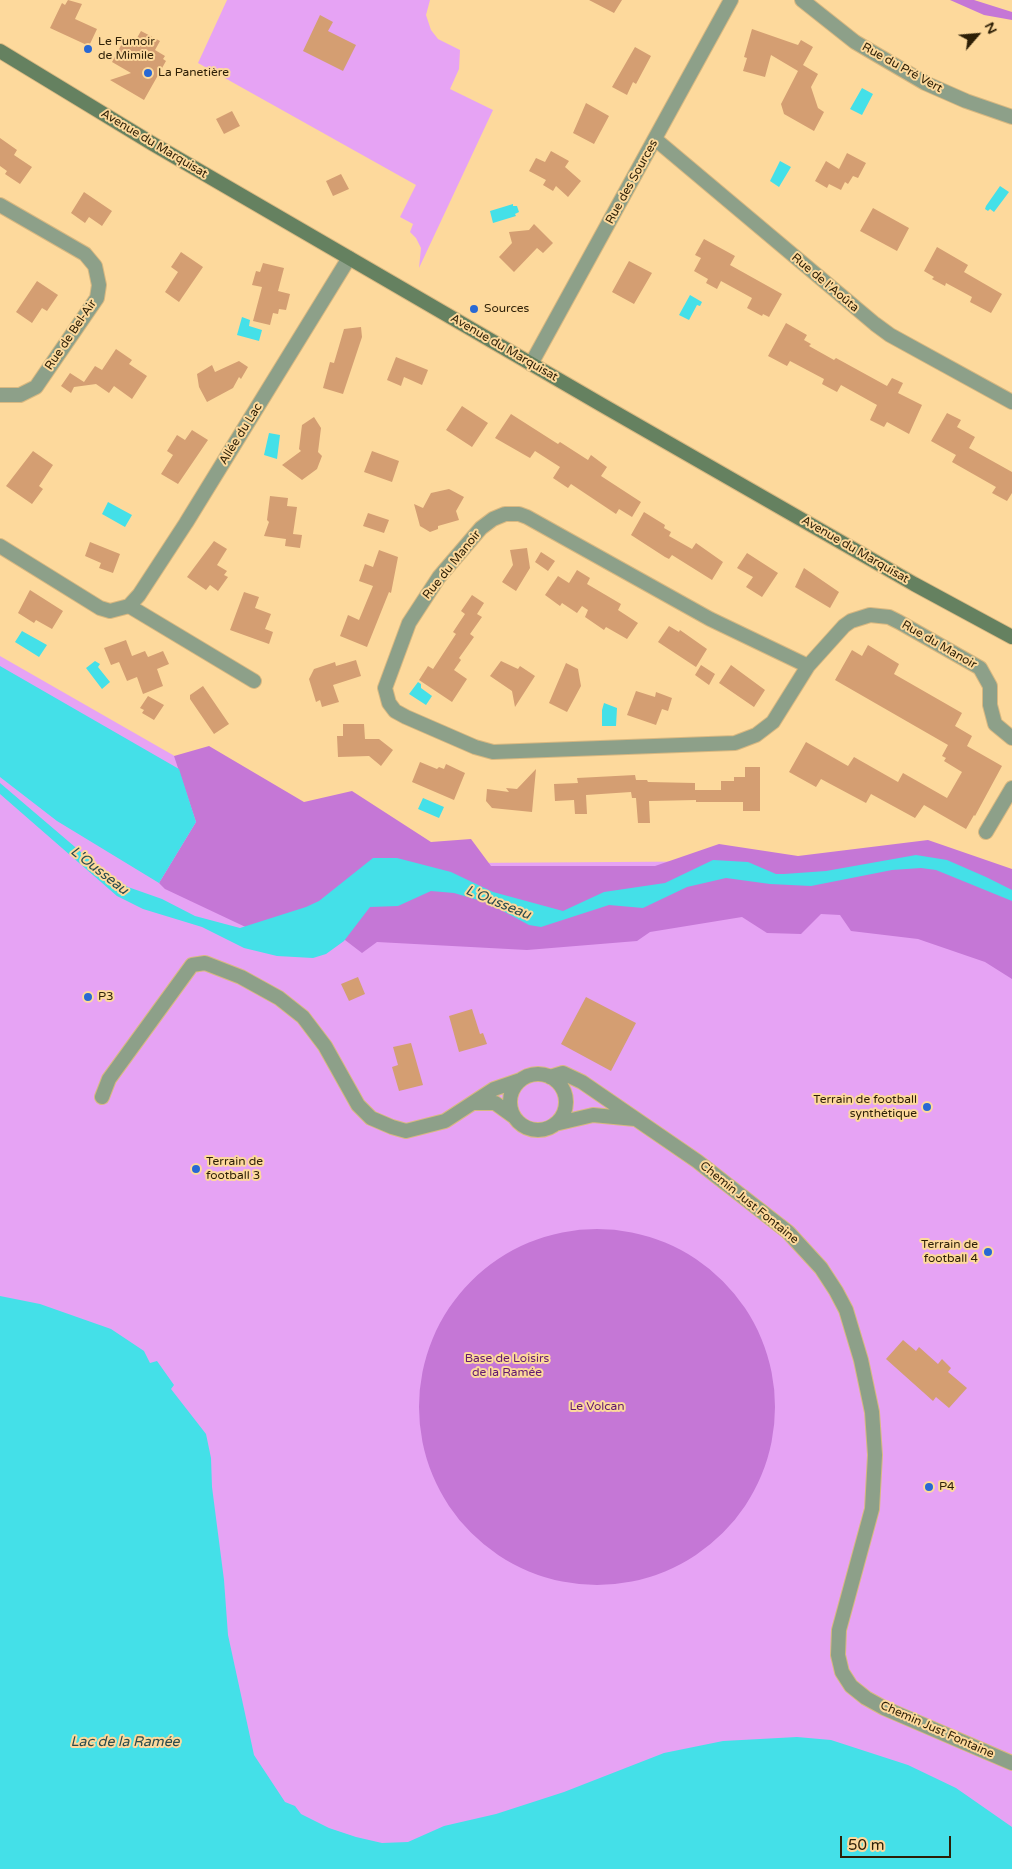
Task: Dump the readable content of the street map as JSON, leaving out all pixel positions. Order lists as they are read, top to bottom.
{
  "streets": {
    "main road": ["Avenue du Marquisat"],
    "street": [
      "Rue du Pré Vert",
      "Rue des Sources",
      "Rue de l'Aoûta",
      "Rue de Bel-Air",
      "Allée du Lac",
      "Rue du Manoir",
      "Chemin Just Fontaine"
    ]
  },
  "crossings": [
    ["Avenue du Marquisat", "Rue des Sources"],
    ["Avenue du Marquisat", "Allée du Lac"],
    ["Rue des Sources", "Rue de l'Aoûta"]
  ],
  "water": ["L'Ousseau", "Lac de la Ramée"],
  "parks": ["Base de Loisirs de la Ramée", "Le Volcan"],
  "places": [
    "Le Fumoir de Mimile",
    "La Panetière",
    "Sources",
    "P3",
    "Terrain de football synthétique",
    "Terrain de football 3",
    "Terrain de football 4",
    "P4"
  ],
  "scale_bar": "50 m",
  "north": "top right"
}
